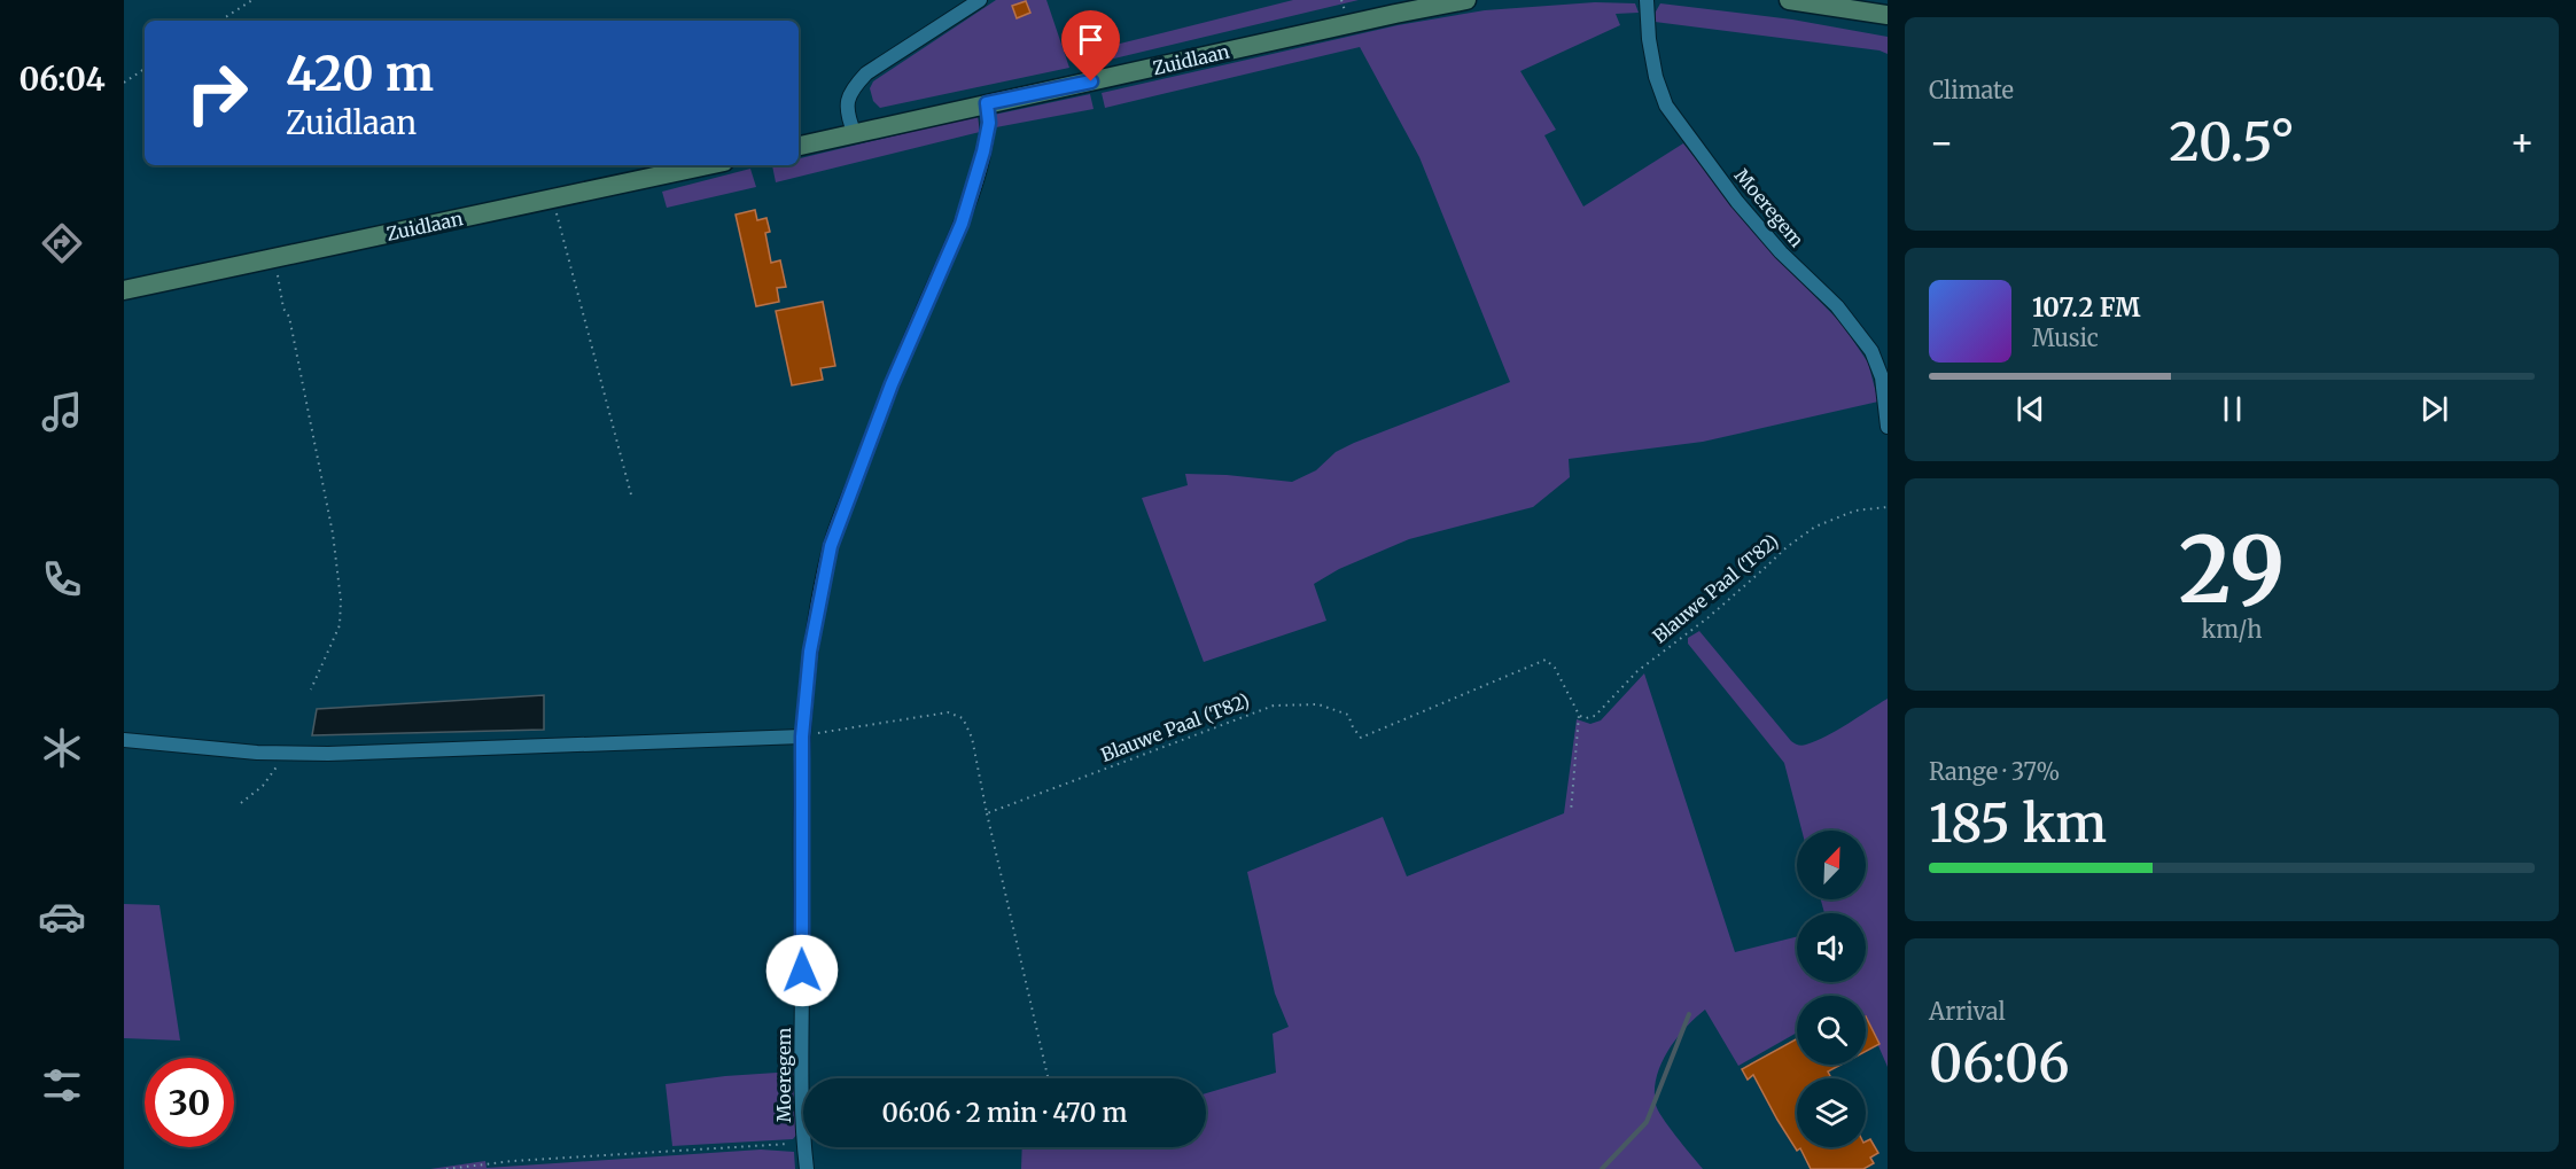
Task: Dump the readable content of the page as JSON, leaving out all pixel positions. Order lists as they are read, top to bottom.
{
  "streets": {
    "main road": ["Zuidlaan"],
    "street": ["Moeregem"],
    "path": ["Blauwe Paal (T82)"]
  },
  "crossings": [
    ["Zuidlaan", "Moeregem"]
  ],
  "north": "top right",
  "page": {
    "tabs": "06:04",
    "tile": [
      "Climate",
      ["29", "km/h"],
      ["Range · 37%", "185 km"],
      ["Arrival", "06:06"]
    ],
    "turn": ["420 m", "Zuidlaan"],
    "heat": ["−", "20.5°", "+"],
    "song": ["107.2 FM", "Music"],
    "limit": "30",
    "trip": "06:06 · 2 min · 470 m"
  }
}
